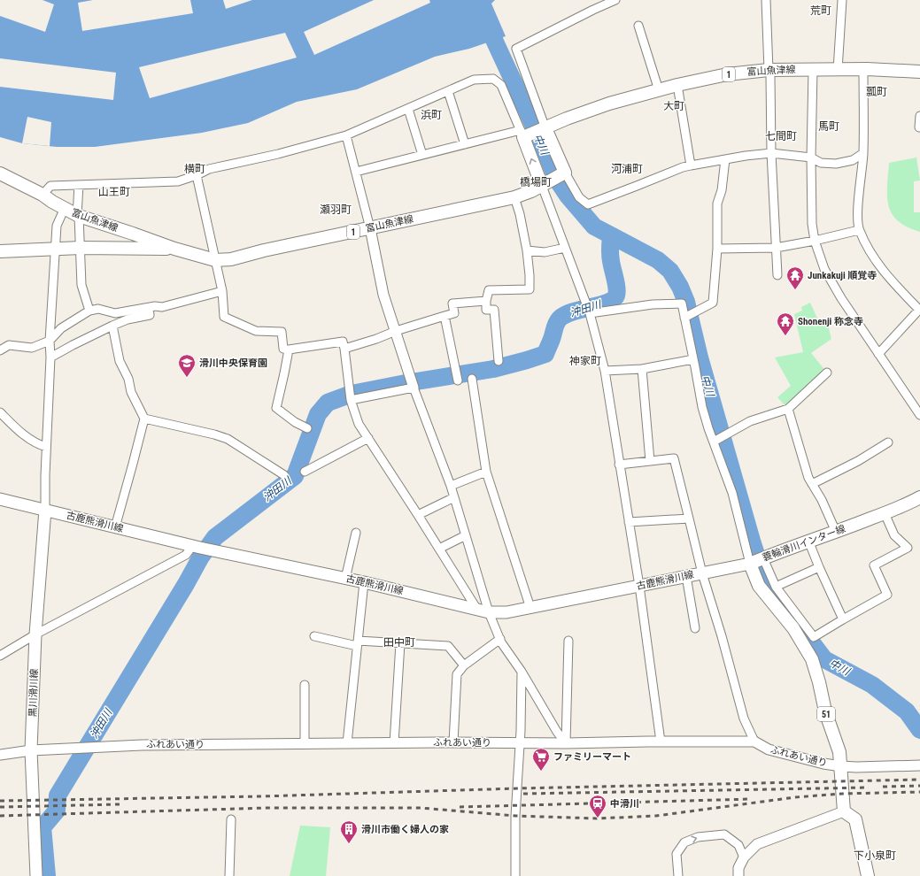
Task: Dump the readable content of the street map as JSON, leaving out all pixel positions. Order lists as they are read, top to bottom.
{
  "streets": {
    "main road": [
      "富山魚津線",
      "1",
      "古鹿熊滑川線",
      "蓑輪滑川インター線",
      "黒川滑川線",
      "51"
    ],
    "street": ["ふれあい通り"]
  },
  "crossings": [
    ["古鹿熊滑川線", "蓑輪滑川インター線"],
    ["古鹿熊滑川線", "黒川滑川線"],
    ["蓑輪滑川インター線", "ふれあい通り"],
    ["黒川滑川線", "ふれあい通り"]
  ],
  "districts": [
    "荒町",
    "瓢町",
    "大町",
    "浜町",
    "馬町",
    "七間町",
    "横町",
    "河浦町",
    "橋場町",
    "山王町",
    "瀬羽町",
    "神家町",
    "田中町",
    "下小泉町"
  ],
  "water": ["中川", "沖田川"],
  "places": {
    "temple": ["Junkakuji 順覚寺", "Shonenji 称念寺"],
    "school or university": ["滑川中央保育園"],
    "supermarket": ["ファミリーマート"],
    "station": ["中滑川"],
    "building": ["滑川市働く婦人の家"]
  }
}
